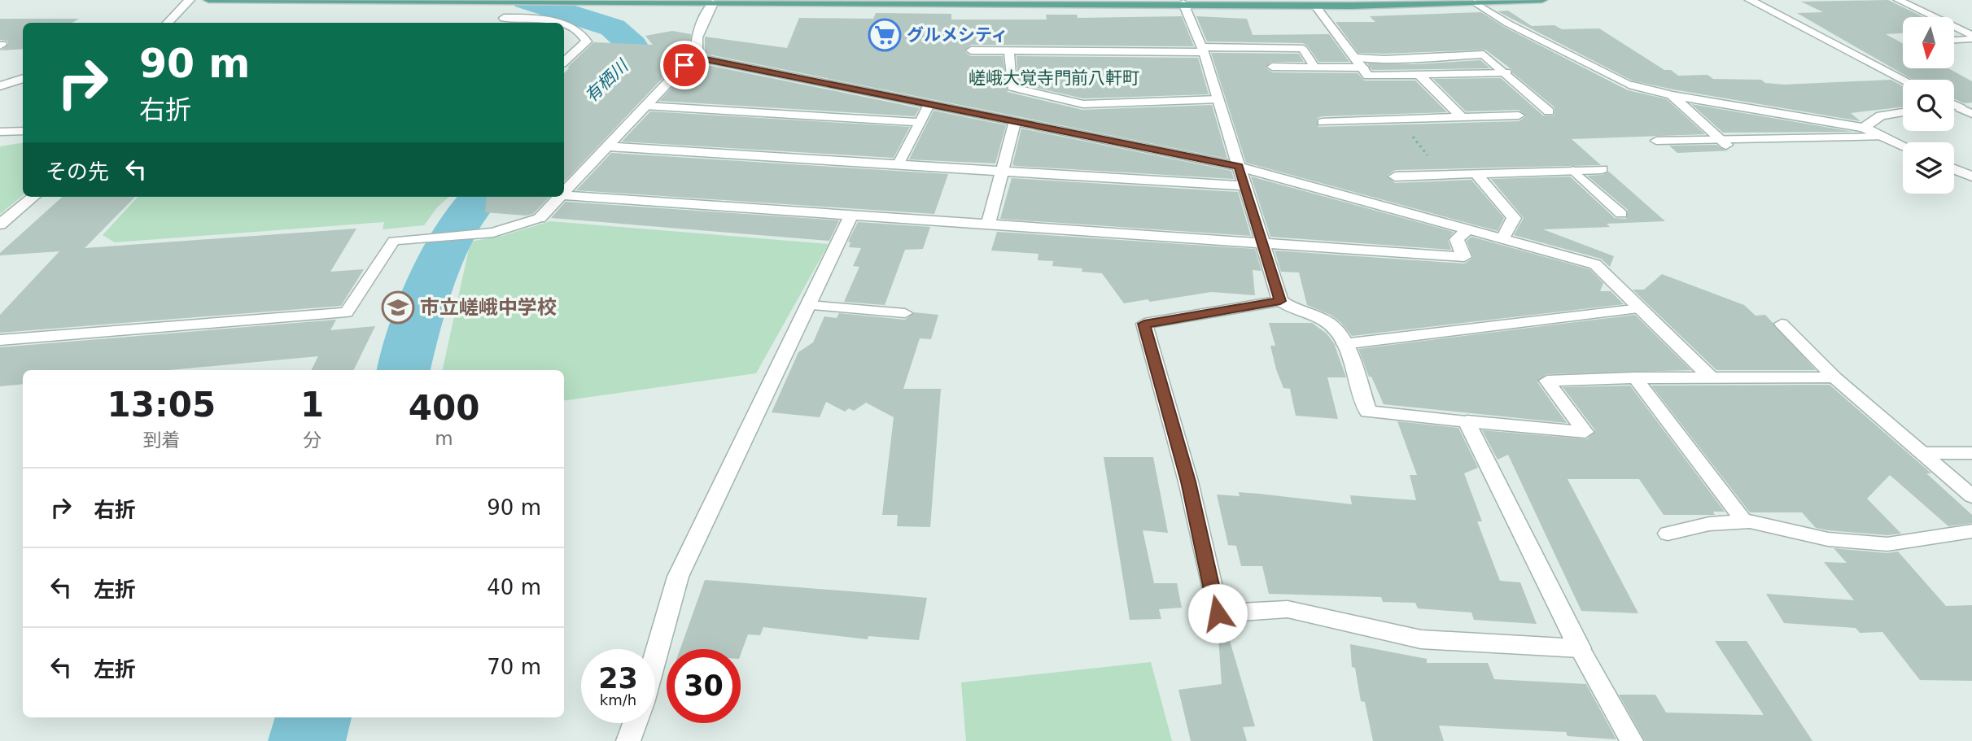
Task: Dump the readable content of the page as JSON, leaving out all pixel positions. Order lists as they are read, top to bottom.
{
  "districts": ["嵯峨大覚寺門前八軒町"],
  "water": ["有栖川"],
  "places": {
    "supermarket": ["グルメシティ"],
    "school or university": ["市立嵯峨中学校"]
  },
  "north": "bottom",
  "page": {
    "turn": ["90 m", "右折"],
    "then": "その先",
    "eta": [
      "13:05",
      "到着",
      "1",
      "分",
      "400",
      "m"
    ],
    "list": [
      {
        "name": "右折",
        "value": "90 m"
      },
      {
        "name": "左折",
        "value": "40 m"
      },
      {
        "name": "左折",
        "value": "70 m"
      }
    ],
    "speed": "23 km/h",
    "limit": "30"
  }
}
